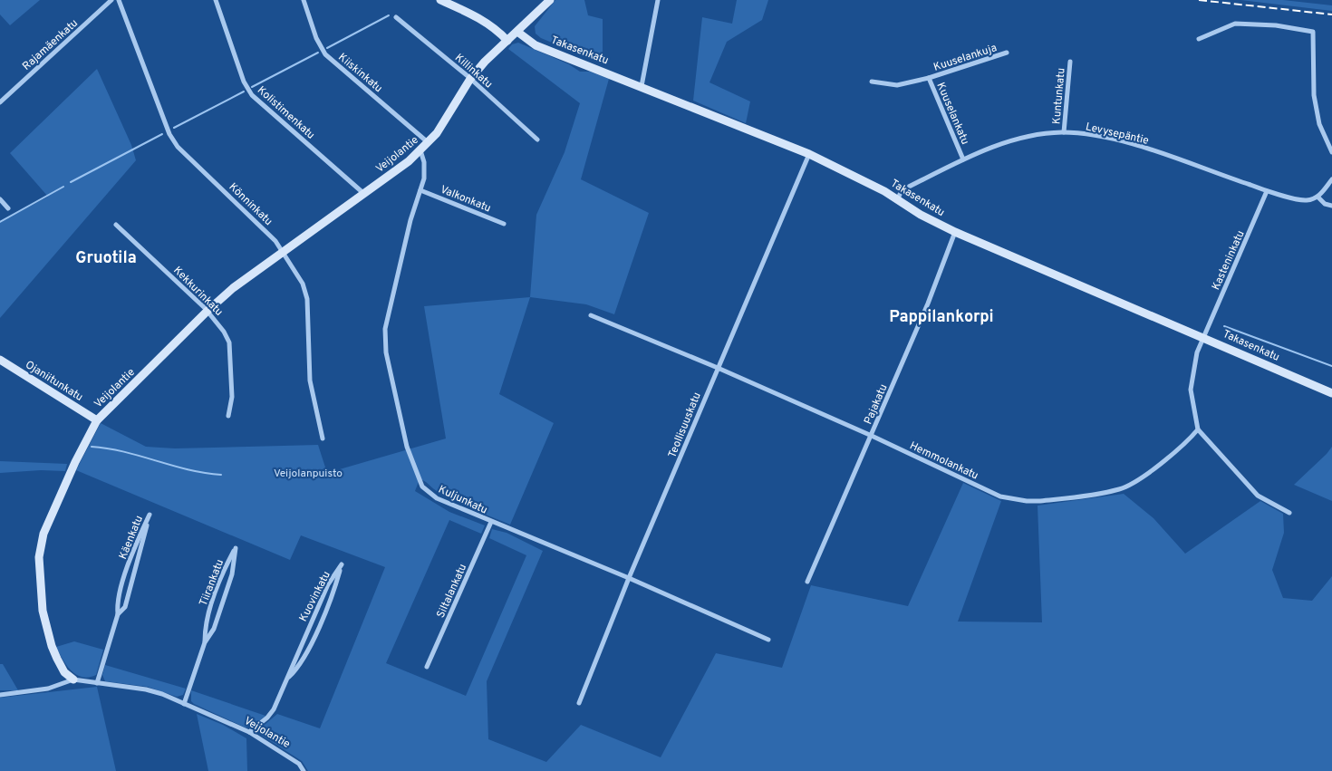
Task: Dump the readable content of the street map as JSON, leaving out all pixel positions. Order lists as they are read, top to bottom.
{
  "streets": {
    "street": [
      "Rajamäenkatu",
      "Takasenkatu",
      "Kuuselankuja",
      "Killinkatu",
      "Kiiskinkatu",
      "Kuntunkatu",
      "Kolistimenkatu",
      "Kuuselankatu",
      "Levysepäntie",
      "Veijolantie",
      "Valkonkatu",
      "Könninkatu",
      "Kasteninkatu",
      "Kekkurinkatu",
      "Ojaniitunkatu",
      "Pajakatu",
      "Teollisuuskatu",
      "Hemmolankatu",
      "Kuljunkatu",
      "Käenkatu",
      "Tiirankatu",
      "Siltalankatu",
      "Kuovinkatu"
    ]
  },
  "crossings": [
    ["Takasenkatu", "Levysepäntie"],
    ["Takasenkatu", "Veijolantie"],
    ["Takasenkatu", "Kasteninkatu"],
    ["Takasenkatu", "Pajakatu"],
    ["Takasenkatu", "Teollisuuskatu"],
    ["Kuuselankuja", "Kuuselankatu"],
    ["Killinkatu", "Veijolantie"],
    ["Kiiskinkatu", "Veijolantie"],
    ["Kuntunkatu", "Levysepäntie"],
    ["Kolistimenkatu", "Veijolantie"],
    ["Kuuselankatu", "Levysepäntie"],
    ["Levysepäntie", "Kasteninkatu"],
    ["Veijolantie", "Könninkatu"],
    ["Veijolantie", "Kekkurinkatu"],
    ["Veijolantie", "Ojaniitunkatu"],
    ["Veijolantie", "Kuljunkatu"],
    ["Veijolantie", "Käenkatu"],
    ["Veijolantie", "Tiirankatu"],
    ["Veijolantie", "Kuovinkatu"],
    ["Valkonkatu", "Kuljunkatu"],
    ["Pajakatu", "Hemmolankatu"],
    ["Teollisuuskatu", "Hemmolankatu"],
    ["Teollisuuskatu", "Kuljunkatu"],
    ["Kuljunkatu", "Siltalankatu"]
  ],
  "districts": ["Gruotila", "Pappilankorpi"],
  "parks": ["Veijolanpuisto"]
}
